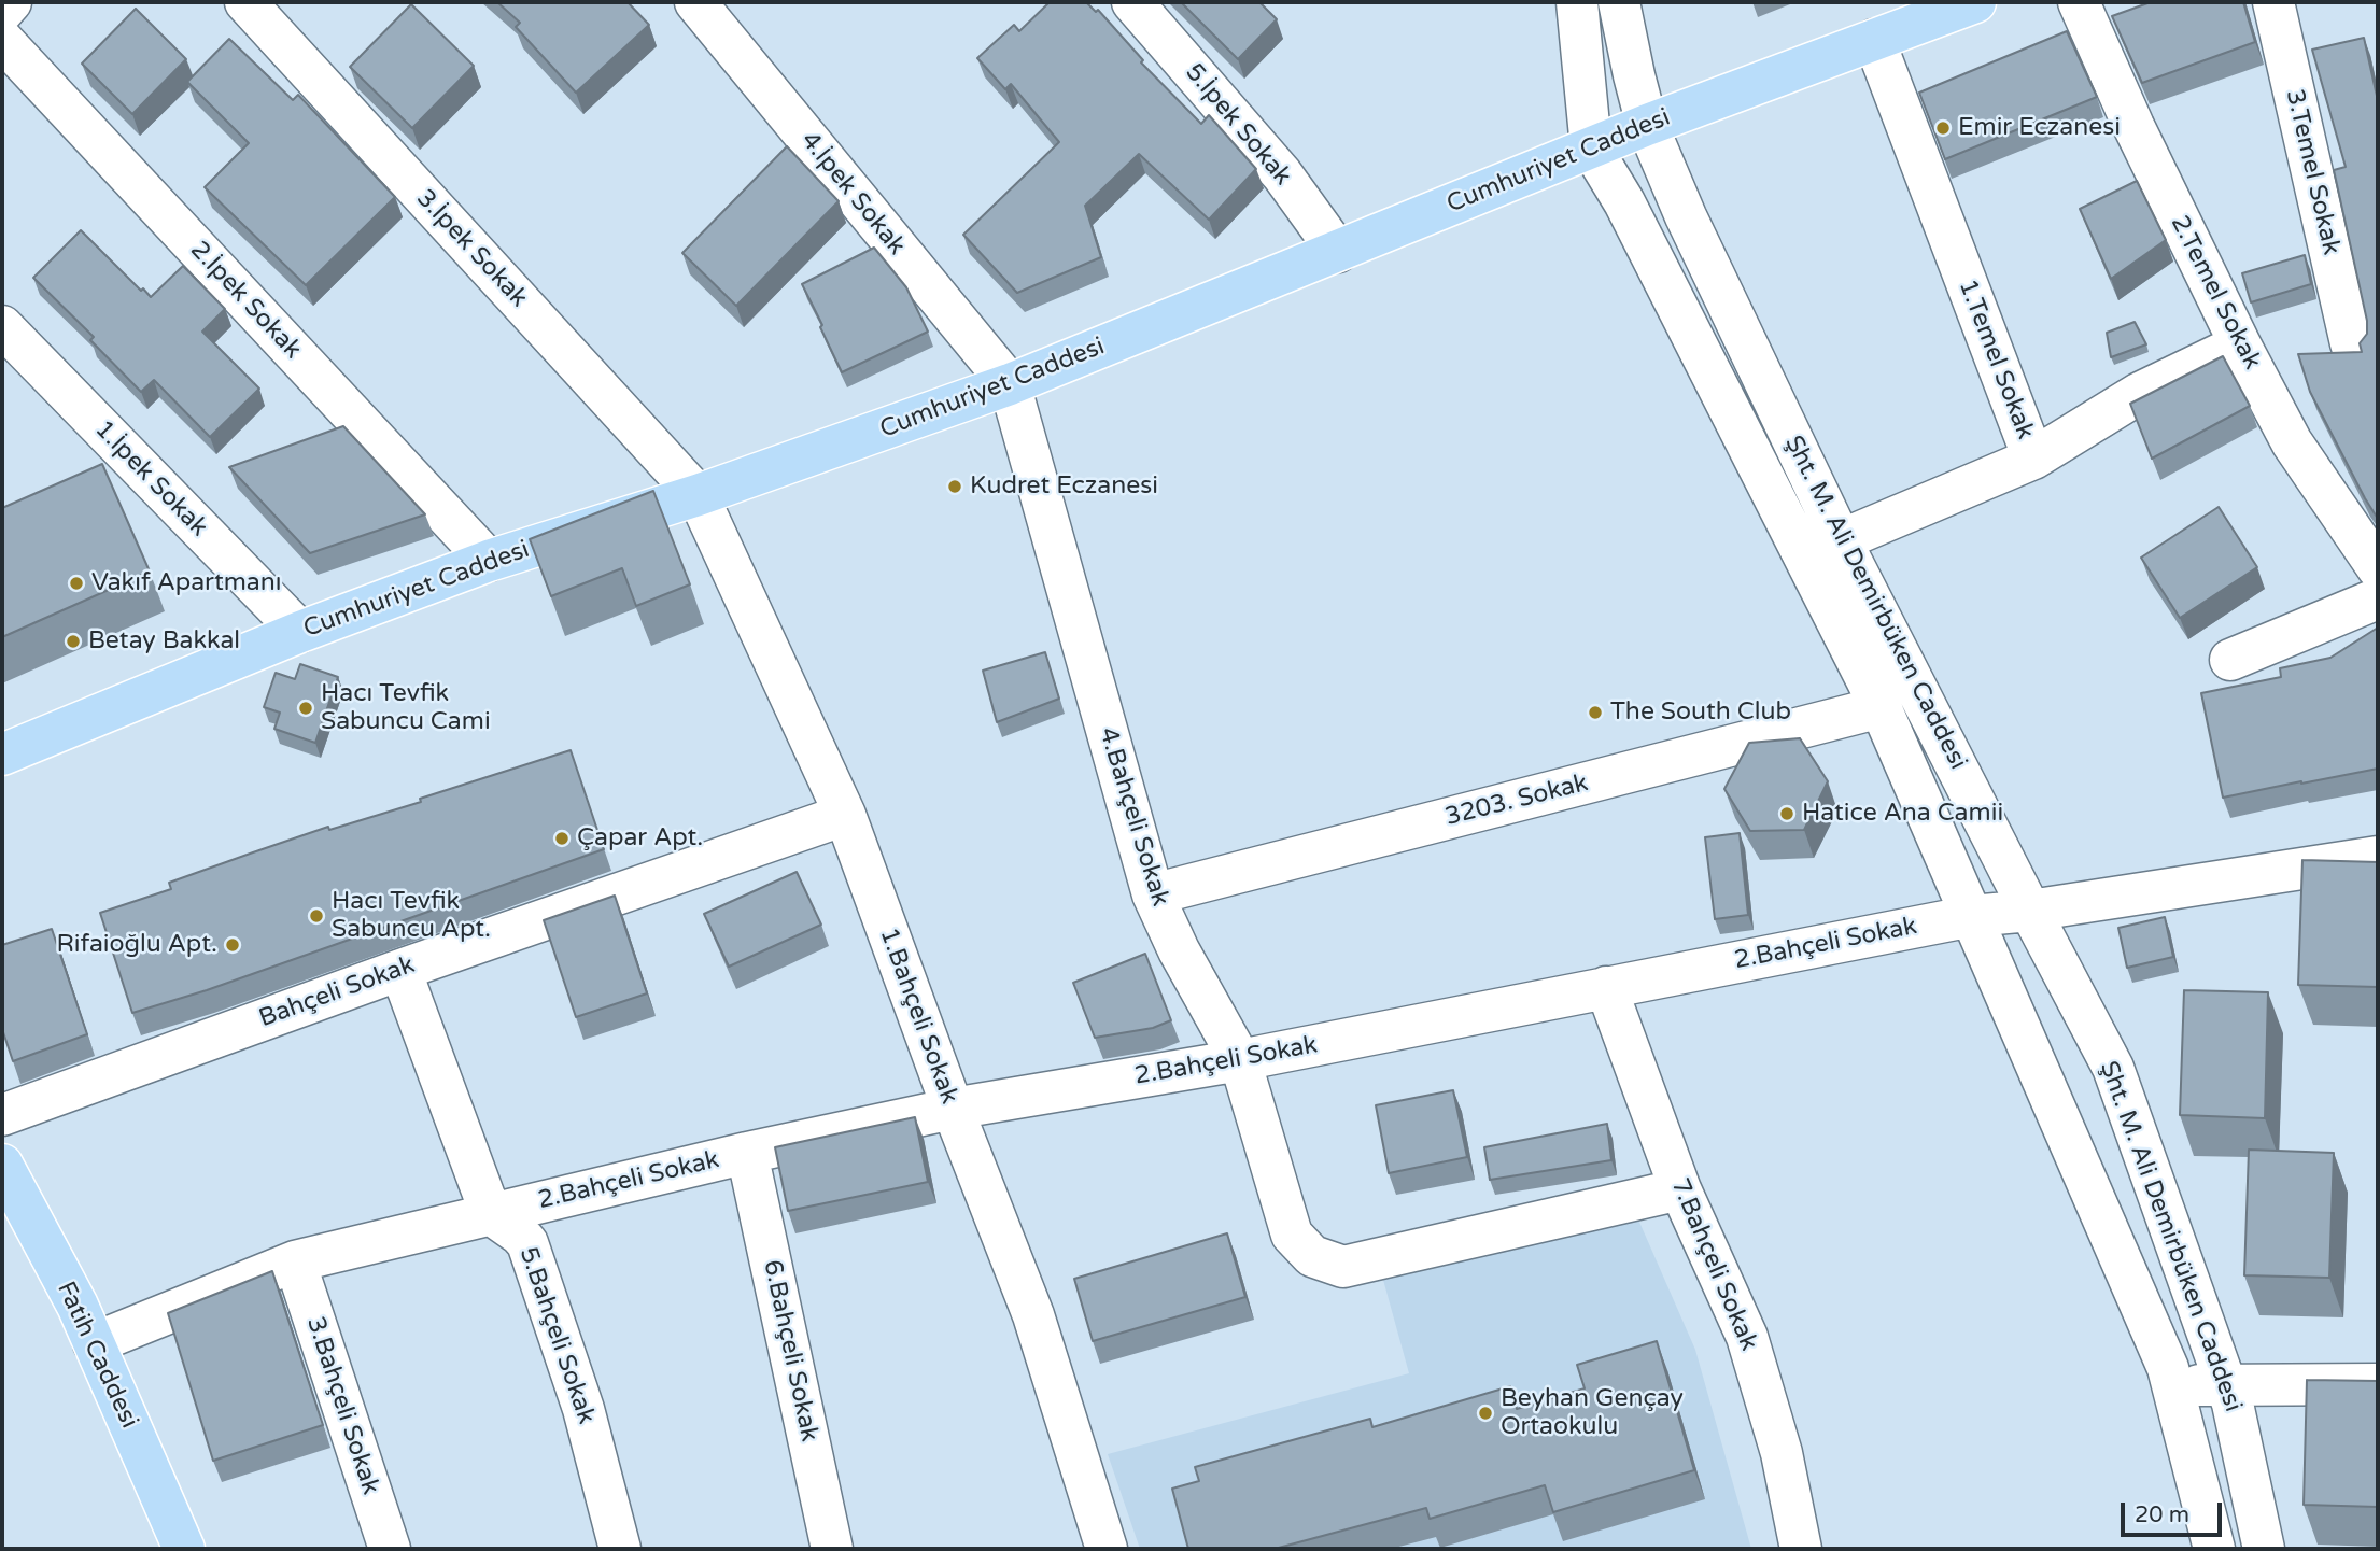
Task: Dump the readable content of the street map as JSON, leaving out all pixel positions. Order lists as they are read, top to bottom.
{
  "streets": {
    "main road": ["Cumhuriyet Caddesi", "Fatih Caddesi"],
    "street": [
      "5.İpek Sokak",
      "3.Temel Sokak",
      "4.İpek Sokak",
      "3.İpek Sokak",
      "2.Temel Sokak",
      "2.İpek Sokak",
      "1.Temel Sokak",
      "1.İpek Sokak",
      "Şht. M. Ali Demirbüken Caddesi",
      "3203. Sokak",
      "4.Bahçeli Sokak",
      "2.Bahçeli Sokak",
      "Bahçeli Sokak",
      "1.Bahçeli Sokak",
      "7.Bahçeli Sokak",
      "5.Bahçeli Sokak",
      "6.Bahçeli Sokak",
      "3.Bahçeli Sokak"
    ]
  },
  "crossings": [
    ["5.İpek Sokak", "Cumhuriyet Caddesi"],
    ["Cumhuriyet Caddesi", "4.İpek Sokak"],
    ["Cumhuriyet Caddesi", "3.İpek Sokak"],
    ["Cumhuriyet Caddesi", "2.İpek Sokak"],
    ["Cumhuriyet Caddesi", "1.Temel Sokak"],
    ["Cumhuriyet Caddesi", "1.İpek Sokak"],
    ["Cumhuriyet Caddesi", "Şht. M. Ali Demirbüken Caddesi"],
    ["Cumhuriyet Caddesi", "4.Bahçeli Sokak"],
    ["Cumhuriyet Caddesi", "1.Bahçeli Sokak"],
    ["4.İpek Sokak", "4.Bahçeli Sokak"],
    ["3.İpek Sokak", "1.Bahçeli Sokak"],
    ["2.Temel Sokak", "1.Temel Sokak"],
    ["Şht. M. Ali Demirbüken Caddesi", "3203. Sokak"],
    ["Şht. M. Ali Demirbüken Caddesi", "2.Bahçeli Sokak"],
    ["3203. Sokak", "4.Bahçeli Sokak"],
    ["4.Bahçeli Sokak", "2.Bahçeli Sokak"],
    ["4.Bahçeli Sokak", "7.Bahçeli Sokak"],
    ["2.Bahçeli Sokak", "1.Bahçeli Sokak"],
    ["2.Bahçeli Sokak", "7.Bahçeli Sokak"],
    ["2.Bahçeli Sokak", "5.Bahçeli Sokak"],
    ["2.Bahçeli Sokak", "6.Bahçeli Sokak"],
    ["2.Bahçeli Sokak", "Fatih Caddesi"],
    ["2.Bahçeli Sokak", "3.Bahçeli Sokak"],
    ["Bahçeli Sokak", "1.Bahçeli Sokak"]
  ],
  "places": [
    "Emir Eczanesi",
    "Kudret Eczanesi",
    "Vakıf Apartmanı",
    "Betay Bakkal",
    "Hacı Tevfik Sabuncu Cami",
    "The South Club",
    "Hatice Ana Camii",
    "Çapar Apt.",
    "Hacı Tevfik Sabuncu Apt.",
    "Rifaioğlu Apt.",
    "Beyhan Gençay Ortaokulu"
  ],
  "scale_bar": "20 m"
}
